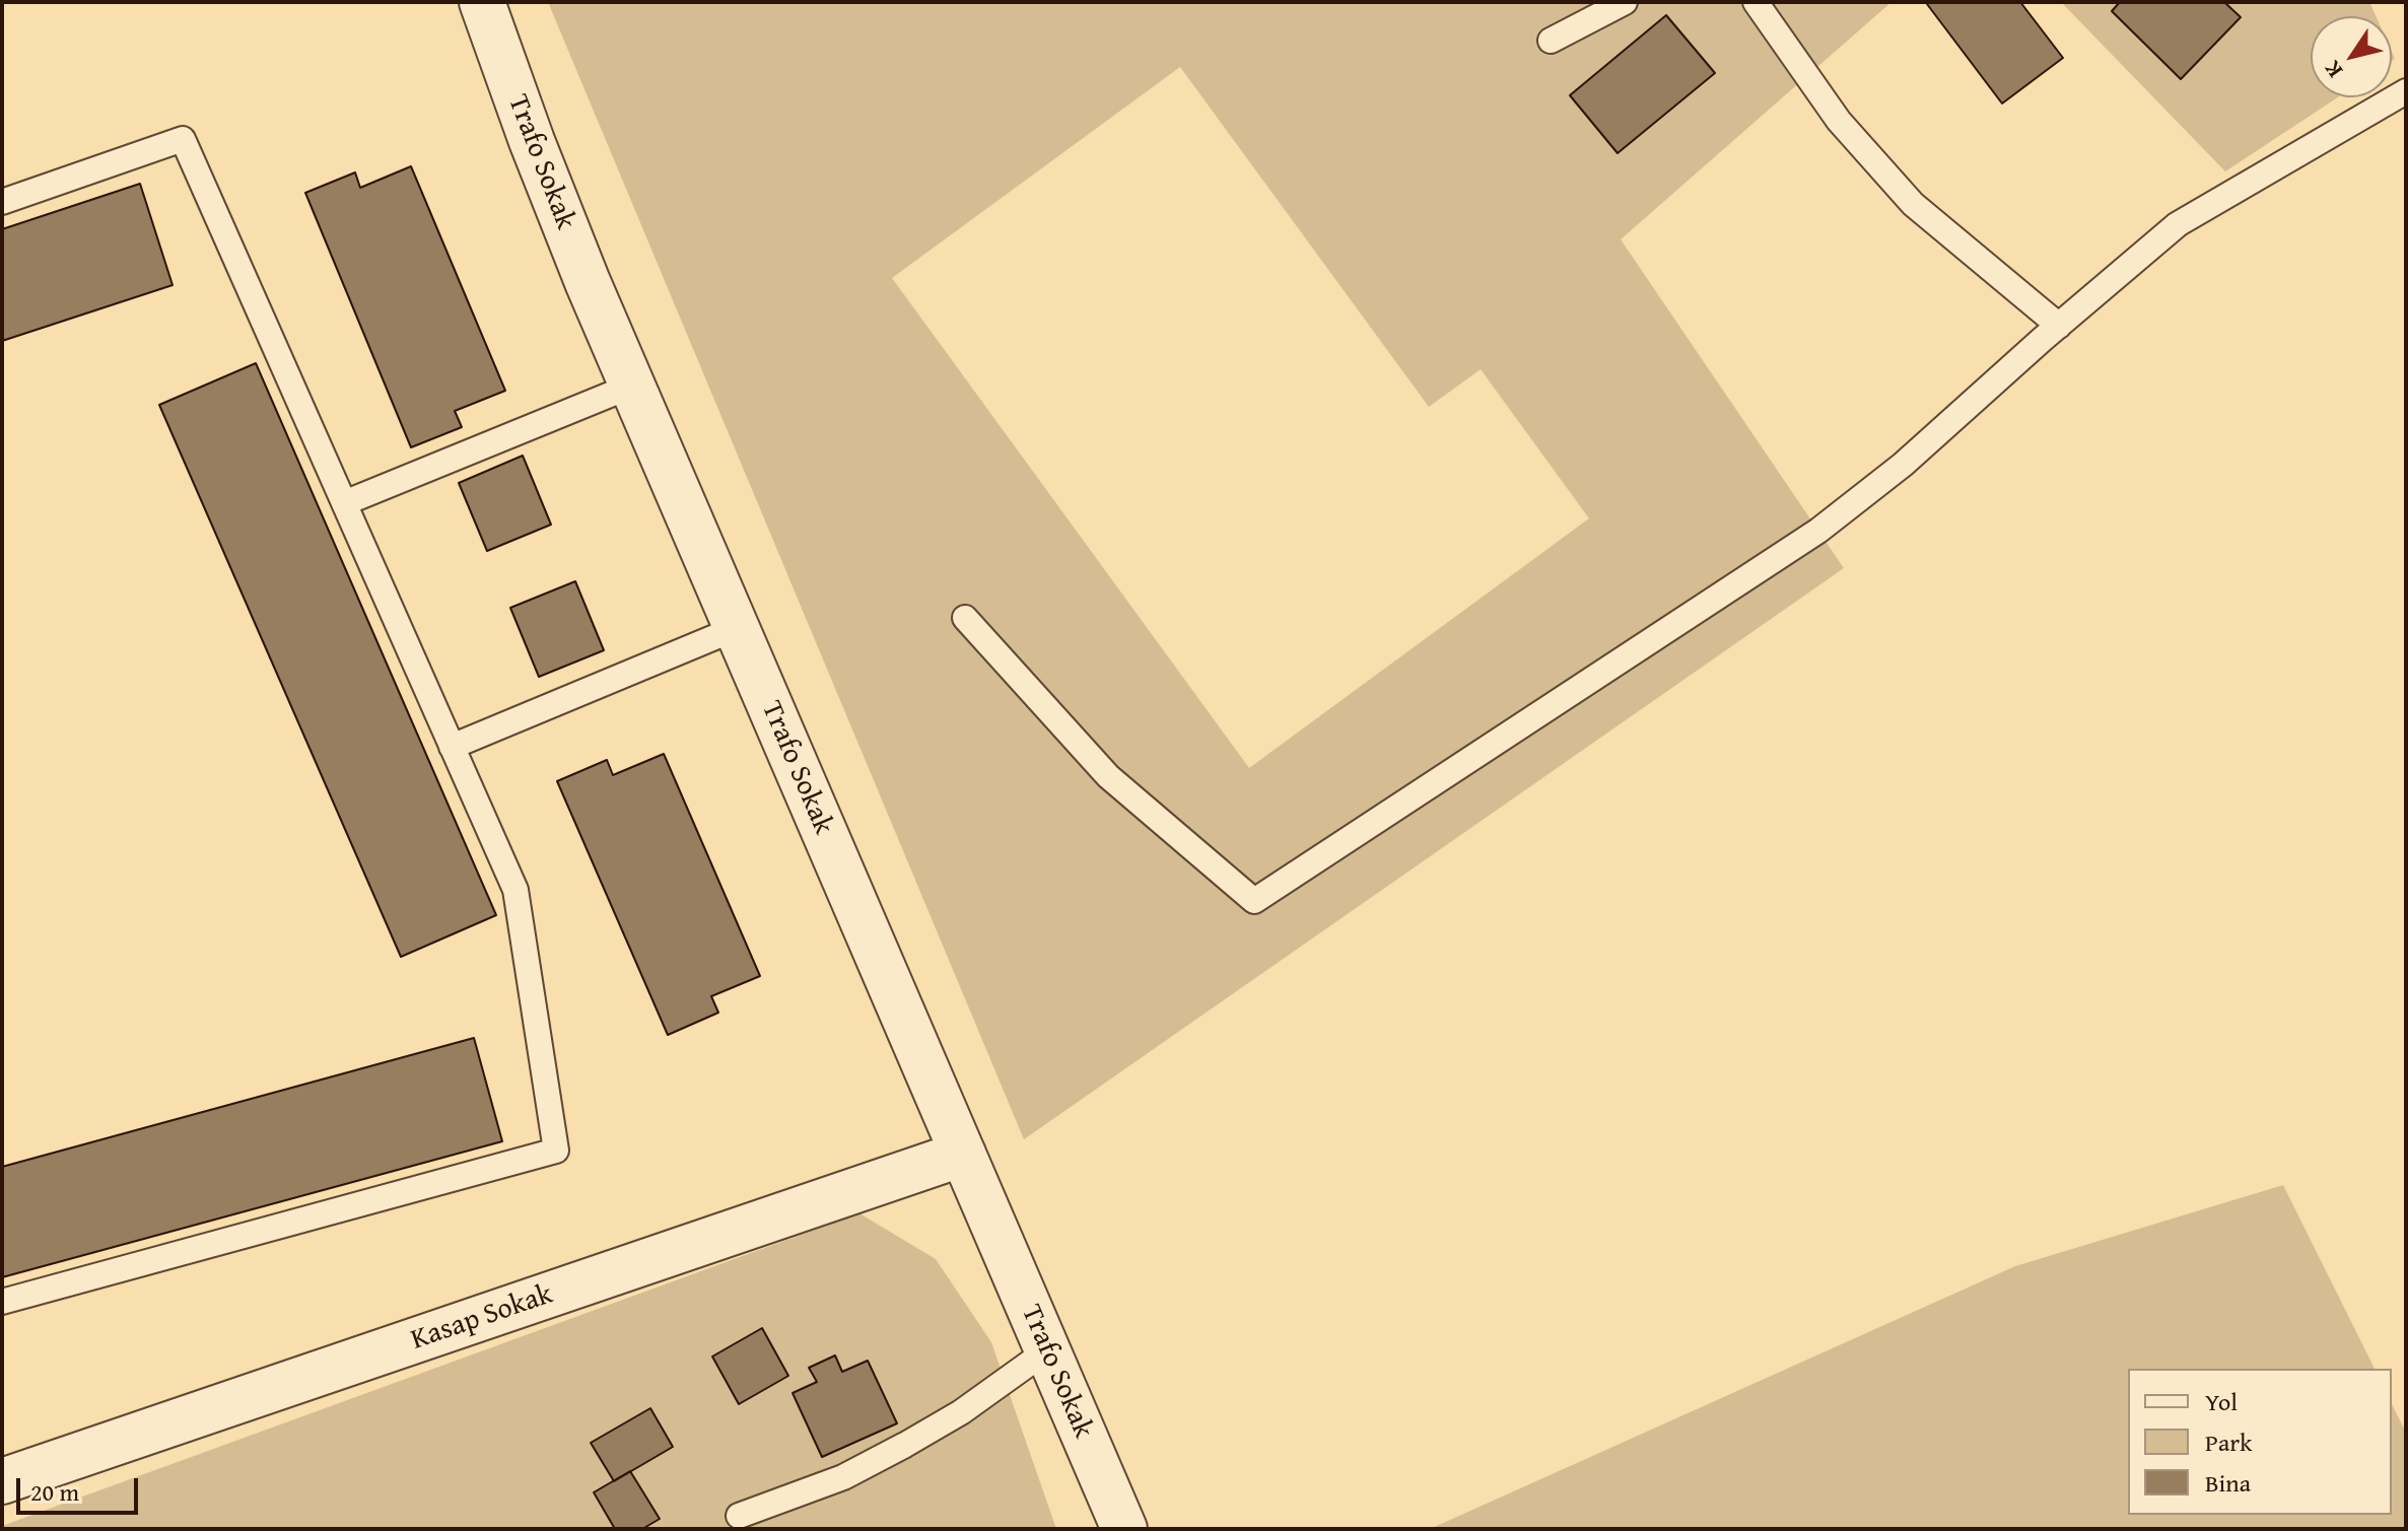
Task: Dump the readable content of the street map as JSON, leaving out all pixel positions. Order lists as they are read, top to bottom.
{
  "streets": {
    "street": ["Trafo Sokak", "Kasap Sokak"]
  },
  "crossings": [
    ["Trafo Sokak", "Kasap Sokak"]
  ],
  "legend": ["Yol", "Park", "Bina"],
  "scale_bar": "20 m",
  "north": "bottom left"
}
